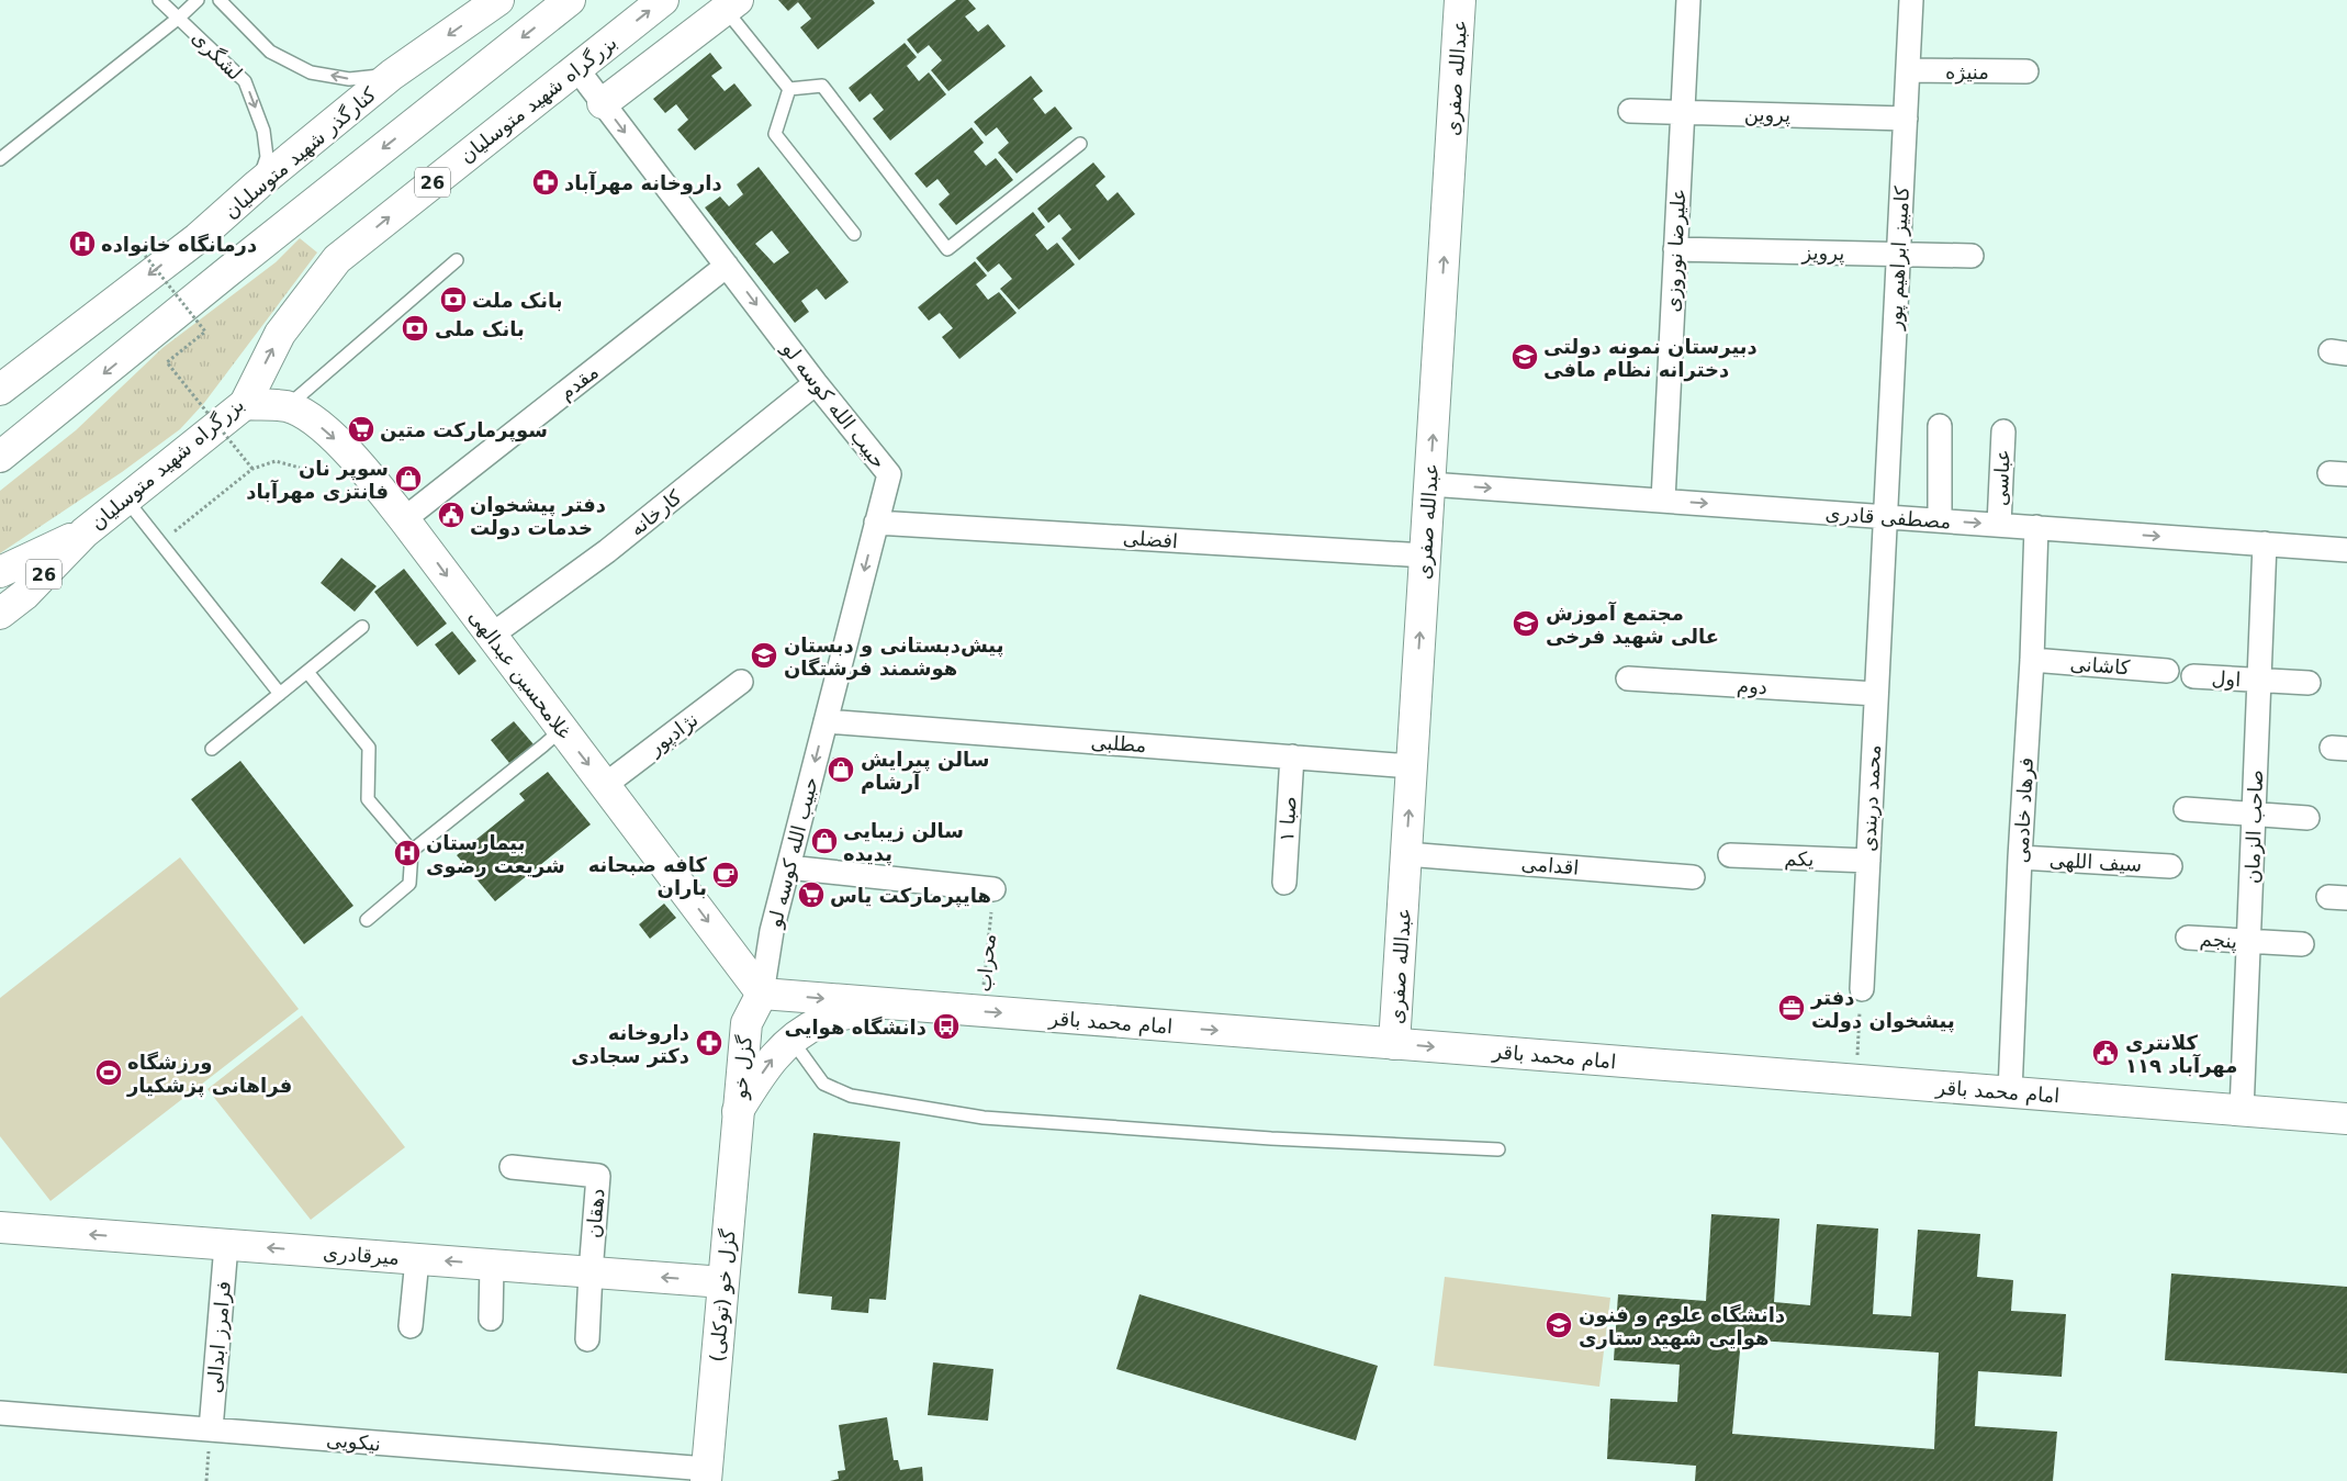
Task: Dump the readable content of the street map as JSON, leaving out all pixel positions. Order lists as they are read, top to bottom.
{
  "streets": {
    "main road": [
      "عبدالله صفری",
      "بزرگراه شهید متوسلیان",
      "کنارگذر شهید متوسلیان",
      "26",
      "غلامحسین عبدالهی",
      "امام محمد باقر",
      "گزل خو",
      "میرقادری",
      "گزل خو (توکلی)"
    ],
    "street": [
      "منیژه",
      "پروین",
      "علیرضا نوروزی",
      "پرویز",
      "کامبیز ابراهیم پور",
      "مقدم",
      "حبیب الله کوسه لو",
      "عباسی",
      "کارخانه",
      "مصطفی قادری",
      "افضلی",
      "کاشانی",
      "اول",
      "دوم",
      "نژادپور",
      "مطلبی",
      "محمد دربندی",
      "فرهاد خادمی",
      "صبا ۱",
      "صاحب الزمان",
      "یکم",
      "سیف اللهی",
      "اقدامی",
      "پنجم",
      "دهقان",
      "فرامرز ابدالی",
      "نیکویی"
    ],
    "lane": ["لشگری"],
    "path": ["محراب"]
  },
  "crossings": [
    ["لشگری", "کنارگذر شهید متوسلیان"],
    ["منیژه", "کامبیز ابراهیم پور"],
    ["عبدالله صفری", "مصطفی قادری"],
    ["عبدالله صفری", "افضلی"],
    ["عبدالله صفری", "مطلبی"],
    ["عبدالله صفری", "اقدامی"],
    ["عبدالله صفری", "امام محمد باقر"],
    ["بزرگراه شهید متوسلیان", "حبیب الله کوسه لو"],
    ["بزرگراه شهید متوسلیان", "غلامحسین عبدالهی"],
    ["پروین", "علیرضا نوروزی"],
    ["پروین", "کامبیز ابراهیم پور"],
    ["علیرضا نوروزی", "پرویز"],
    ["علیرضا نوروزی", "مصطفی قادری"],
    ["پرویز", "کامبیز ابراهیم پور"],
    ["کامبیز ابراهیم پور", "مصطفی قادری"],
    ["کامبیز ابراهیم پور", "محمد دربندی"],
    ["مقدم", "حبیب الله کوسه لو"],
    ["مقدم", "غلامحسین عبدالهی"],
    ["حبیب الله کوسه لو", "کارخانه"],
    ["حبیب الله کوسه لو", "افضلی"],
    ["حبیب الله کوسه لو", "غلامحسین عبدالهی"],
    ["حبیب الله کوسه لو", "مطلبی"],
    ["حبیب الله کوسه لو", "امام محمد باقر"],
    ["حبیب الله کوسه لو", "گزل خو"],
    ["عباسی", "مصطفی قادری"],
    ["کارخانه", "غلامحسین عبدالهی"],
    ["مصطفی قادری", "محمد دربندی"],
    ["مصطفی قادری", "فرهاد خادمی"],
    ["مصطفی قادری", "صاحب الزمان"],
    ["کاشانی", "فرهاد خادمی"],
    ["غلامحسین عبدالهی", "نژادپور"],
    ["غلامحسین عبدالهی", "امام محمد باقر"],
    ["غلامحسین عبدالهی", "گزل خو"],
    ["اول", "صاحب الزمان"],
    ["دوم", "محمد دربندی"],
    ["مطلبی", "صبا ۱"],
    ["محمد دربندی", "یکم"],
    ["فرهاد خادمی", "سیف اللهی"],
    ["فرهاد خادمی", "امام محمد باقر"],
    ["صاحب الزمان", "پنجم"],
    ["صاحب الزمان", "امام محمد باقر"],
    ["محراب", "امام محمد باقر"],
    ["امام محمد باقر", "گزل خو"],
    ["گزل خو", "گزل خو (توکلی)"],
    ["دهقان", "میرقادری"],
    ["میرقادری", "گزل خو (توکلی)"],
    ["میرقادری", "فرامرز ابدالی"],
    ["گزل خو (توکلی)", "نیکویی"],
    ["فرامرز ابدالی", "نیکویی"]
  ],
  "one_way": [
    "عبدالله صفری",
    "حبیب الله کوسه لو",
    "مصطفی قادری",
    "غلامحسین عبدالهی",
    "امام محمد باقر",
    "میرقادری"
  ],
  "places": {
    "pharmacy": ["داروخانه مهرآباد", "داروخانه دکتر سجادی"],
    "hospital": ["درمانگاه خانواده", "بیمارستان شریعت رضوی"],
    "bank": ["بانک ملت", "بانک ملی"],
    "school or university": [
      "دبیرستان نمونه دولتی دخترانه نظام مافی",
      "مجتمع آموزش عالی شهید فرخی",
      "پیش‌دبستانی و دبستان هوشمند فرشتگان",
      "دانشگاه علوم و فنون هوایی شهید ستاری"
    ],
    "supermarket": ["سوپرمارکت متین", "هایپرمارکت یاس"],
    "shop": ["سوپر نان فانتزی مهرآباد", "سالن پیرایش آرشام", "سالن زیبایی پدیده"],
    "public building": ["دفتر پیشخوان خدمات دولت", "کلانتری ۱۱۹ مهرآباد"],
    "cafe": ["کافه صبحانه باران"],
    "office": ["دفتر پیشخوان دولت"],
    "bus stop": ["دانشگاه هوایی"],
    "sports": ["ورزشگاه فراهانی پزشکیار"]
  }
}
